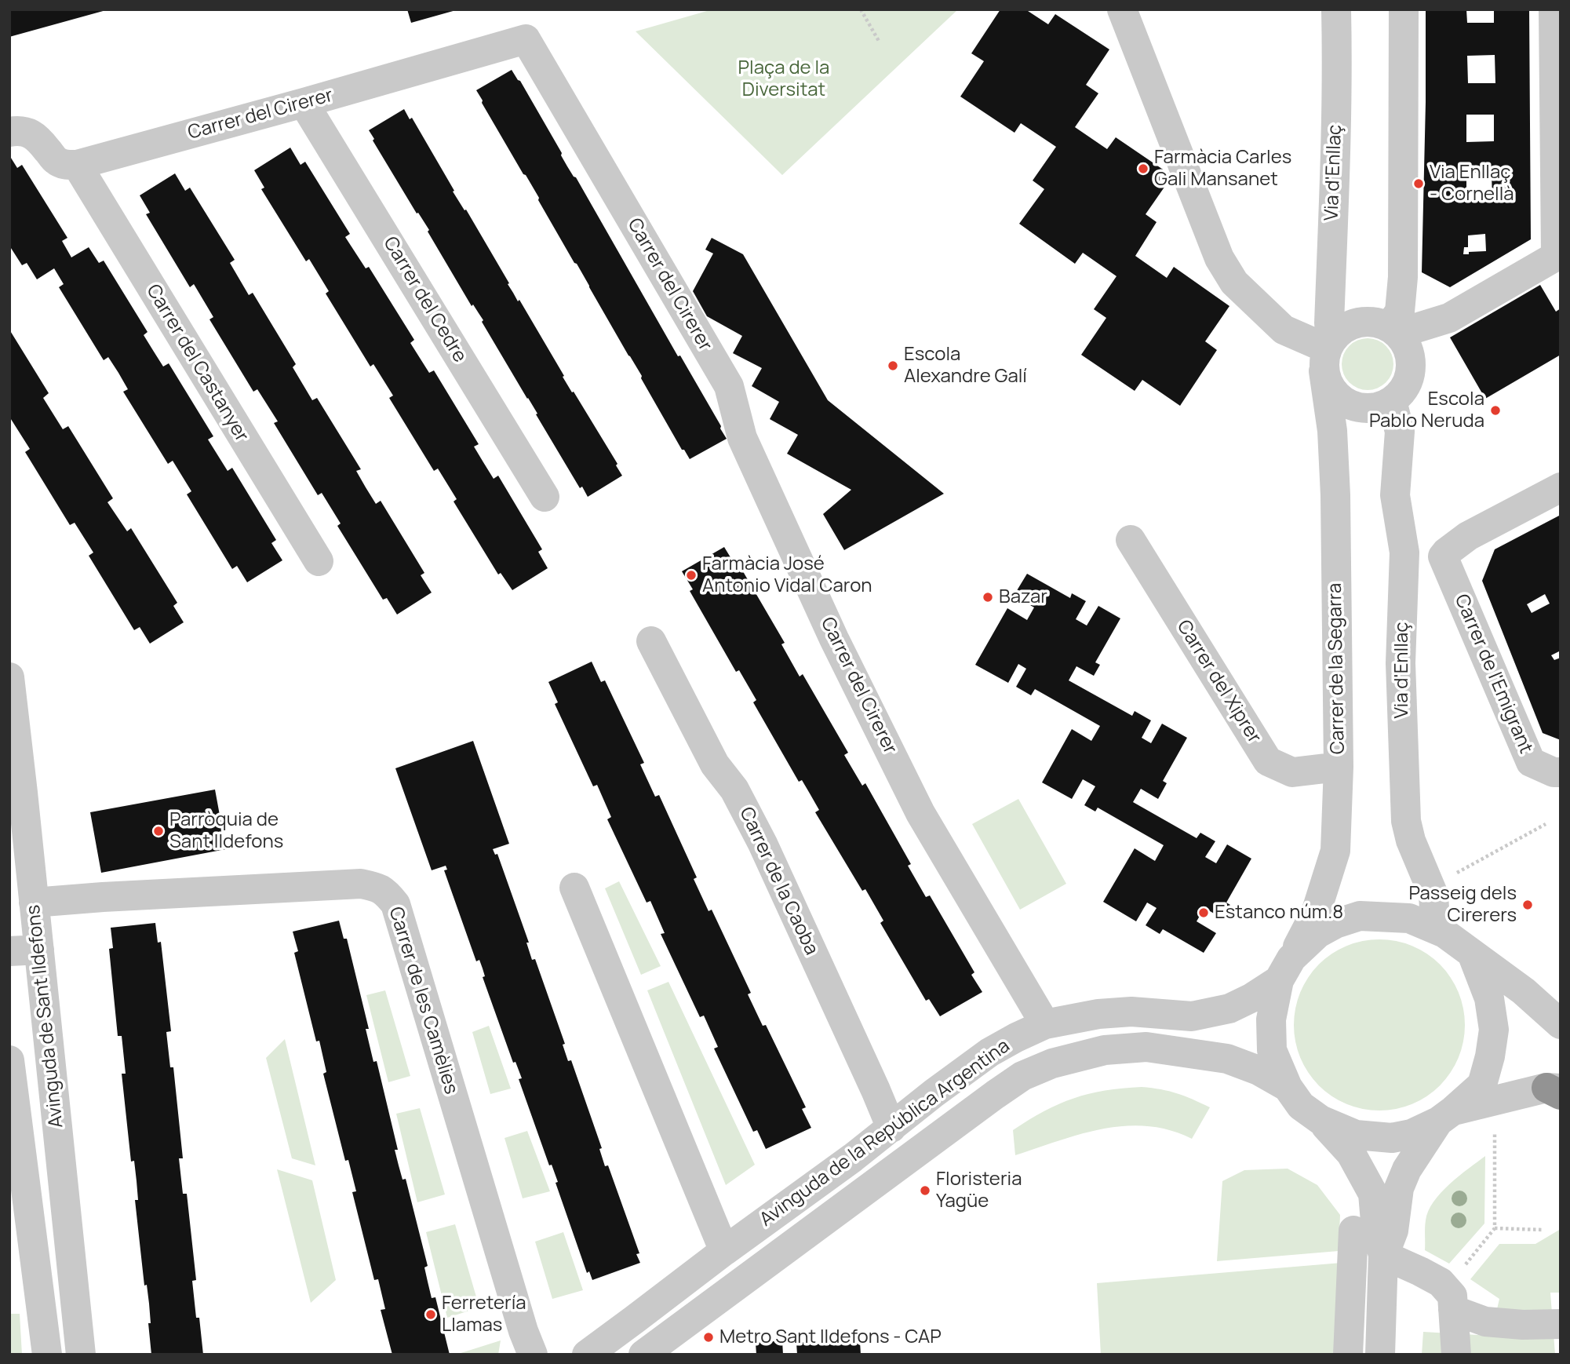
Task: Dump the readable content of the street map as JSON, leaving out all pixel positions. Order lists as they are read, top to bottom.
{
  "streets": {
    "street": [
      "Carrer del Cirerer",
      "Via d'Enllaç",
      "Carrer del Cedre",
      "Carrer del Castanyer",
      "Carrer de la Segarra",
      "Carrer de l'Emigrant",
      "Carrer del Xiprer",
      "Carrer de la Caoba",
      "Carrer de les Camèlies",
      "Avinguda de Sant Ildefons",
      "Avinguda de la República Argentina"
    ]
  },
  "crossings": [
    ["Carrer del Cirerer", "Carrer del Cedre"],
    ["Carrer del Cirerer", "Carrer del Castanyer"],
    ["Carrer del Cirerer", "Avinguda de la República Argentina"],
    ["Via d'Enllaç", "Carrer de la Segarra"],
    ["Via d'Enllaç", "Avinguda de la República Argentina"],
    ["Carrer de la Segarra", "Carrer del Xiprer"],
    ["Carrer de la Segarra", "Avinguda de la República Argentina"],
    ["Carrer de la Caoba", "Avinguda de la República Argentina"],
    ["Carrer de les Camèlies", "Avinguda de Sant Ildefons"]
  ],
  "parks": ["Plaça de la Diversitat"],
  "places": [
    "Farmàcia Carles Gali Mansanet",
    "Via Enllaç - Cornellà",
    "Escola Alexandre Galí",
    "Escola Pablo Neruda",
    "Farmàcia José Antonio Vidal Caron",
    "Bazar",
    "Parròquia de Sant Ildefons",
    "Passeig dels Cirerers",
    "Estanco núm.8",
    "Floristeria Yagüe",
    "Ferretería Llamas",
    "Metro Sant Ildefons - CAP"
  ]
}
